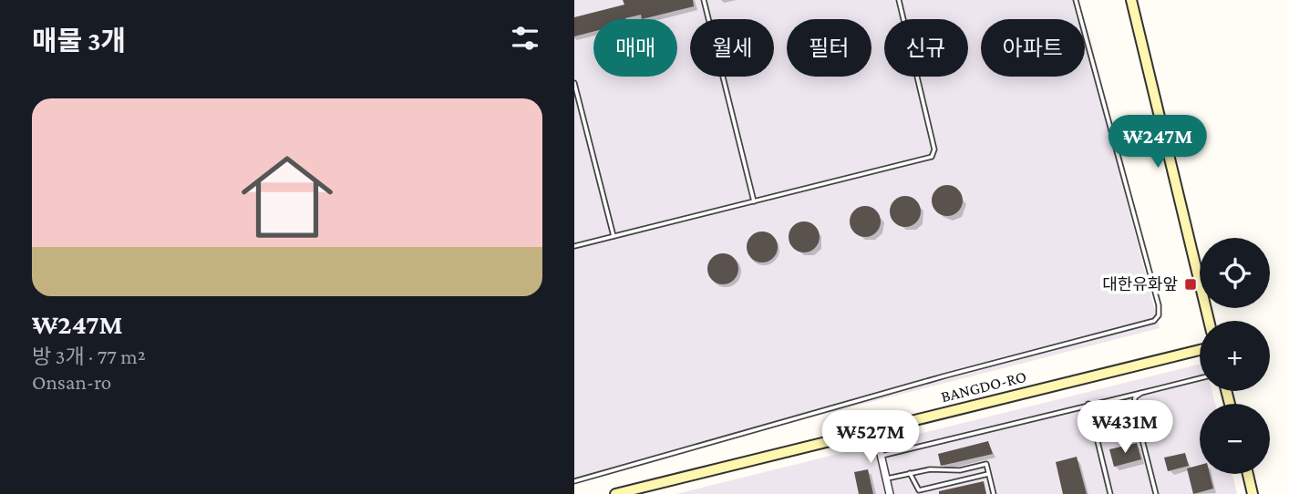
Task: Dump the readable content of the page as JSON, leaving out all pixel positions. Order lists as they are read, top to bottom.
{
  "streets": {
    "street": ["BANGDO-RO"]
  },
  "places": {
    "transit": ["대한유화앞"]
  },
  "page": {
    "heading": "매물 3개",
    "chip": [
      "매매",
      "월세",
      "필터",
      "신규",
      "아파트"
    ],
    "list": [
      {
        "name": "₩247M",
        "note": "방 3개 · 77 m² · Onsan-ro"
      }
    ],
    "price": ["₩247M", "₩431M", "₩527M"],
    "map_buttons": ["+", "−"]
  }
}
